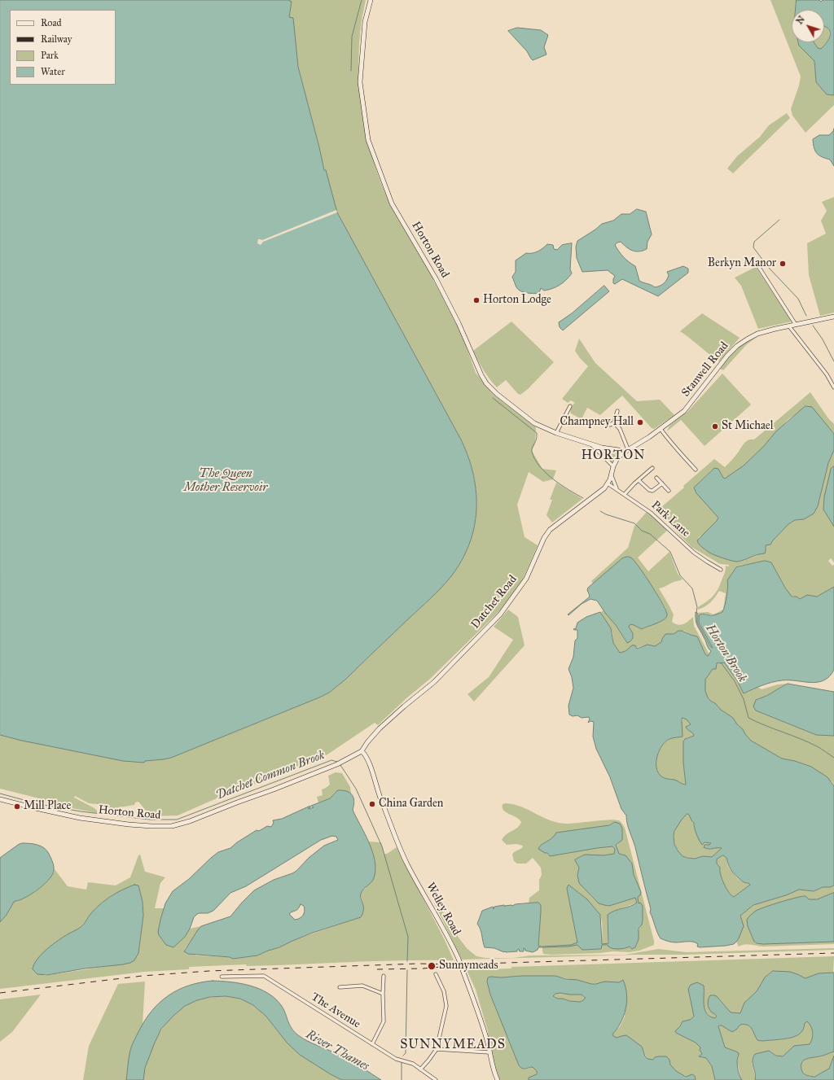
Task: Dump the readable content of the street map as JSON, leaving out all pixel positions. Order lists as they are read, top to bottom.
{
  "streets": {
    "street": [
      "Horton Road",
      "Stanwell Road",
      "Park Lane",
      "Datchet Road",
      "Welley Road",
      "The Avenue"
    ]
  },
  "crossings": [
    ["Horton Road", "Stanwell Road"],
    ["Horton Road", "Datchet Road"],
    ["Horton Road", "Welley Road"],
    ["Stanwell Road", "Datchet Road"],
    ["Park Lane", "Datchet Road"],
    ["Datchet Road", "Welley Road"]
  ],
  "districts": ["HORTON", "SUNNYMEADS"],
  "water": [
    "The Queen Mother Reservoir",
    "Horton Brook",
    "Datchet Common Brook",
    "River Thames"
  ],
  "places": [
    "Berkyn Manor",
    "Horton Lodge",
    "Champney Hall",
    "St Michael",
    "China Garden",
    "Mill Place",
    "Sunnymeads"
  ],
  "legend": [
    "Road",
    "Railway",
    "Park",
    "Water"
  ],
  "north": "top left"
}
